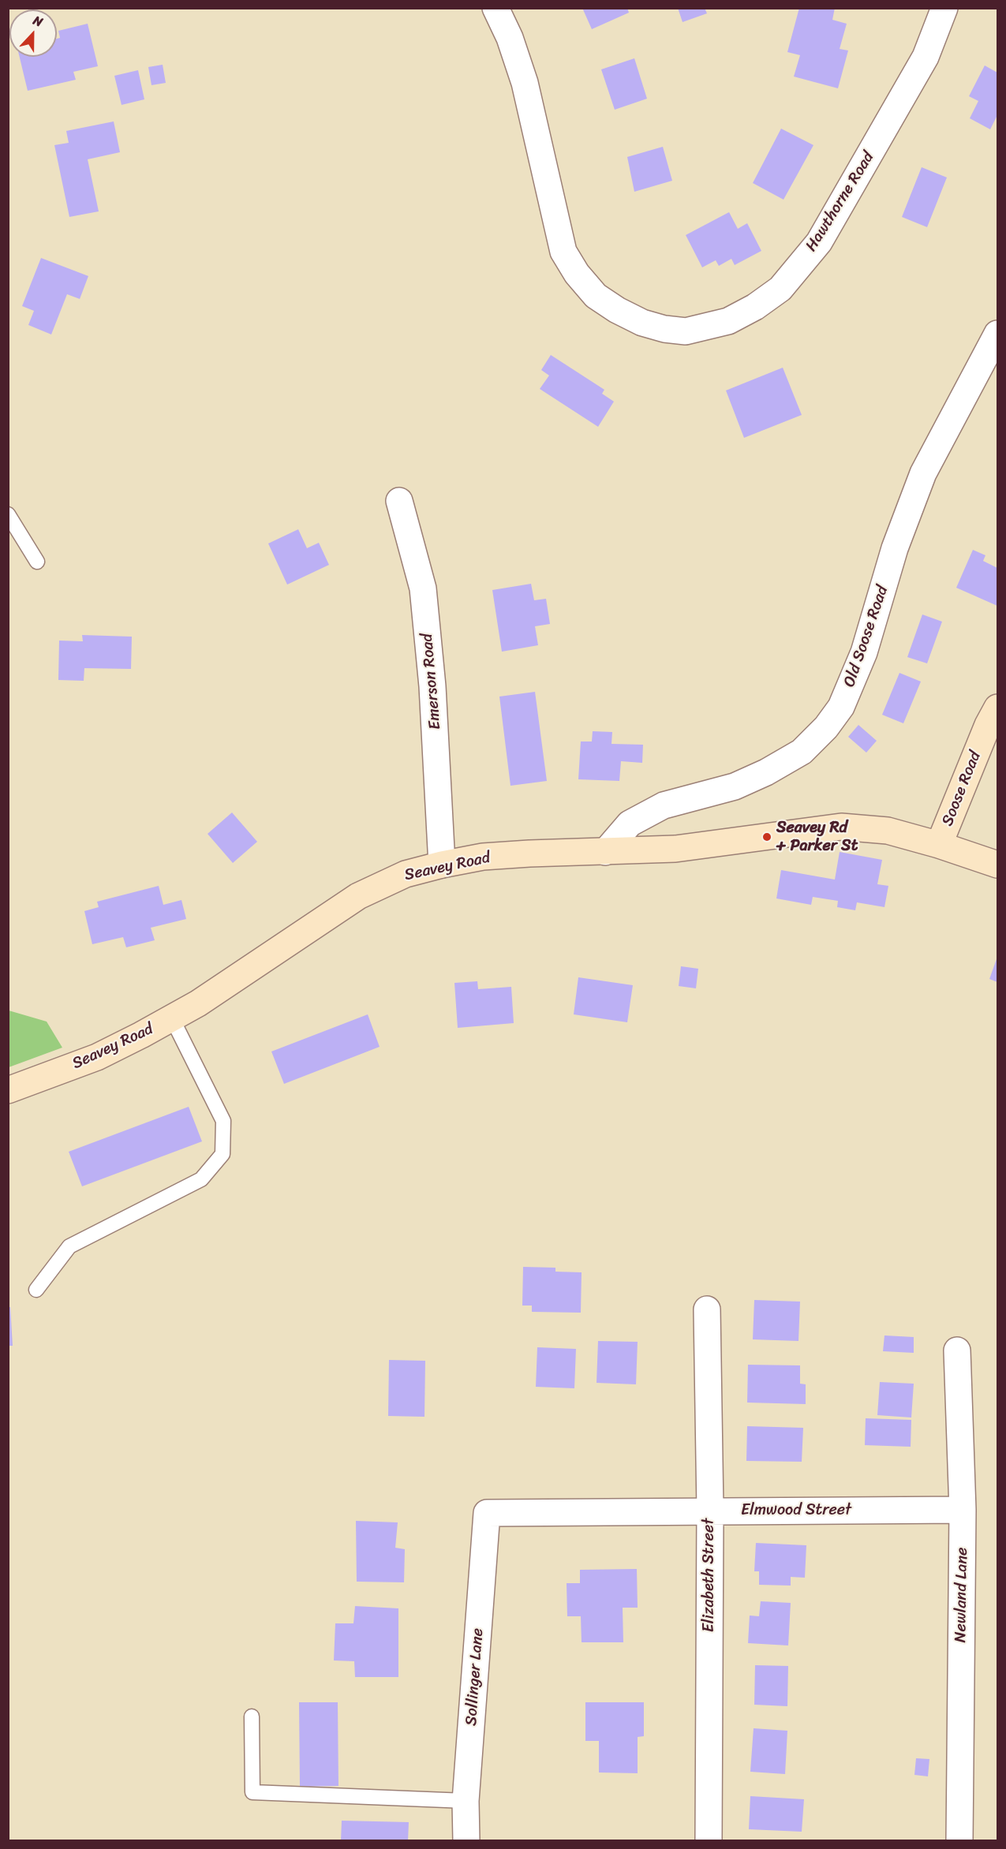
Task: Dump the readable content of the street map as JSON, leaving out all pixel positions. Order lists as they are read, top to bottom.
{
  "streets": {
    "street": [
      "Hawthorne Road",
      "Old Soose Road",
      "Emerson Road",
      "Soose Road",
      "Seavey Road",
      "Elmwood Street",
      "Elizabeth Street",
      "Newland Lane",
      "Sollinger Lane"
    ]
  },
  "crossings": [
    ["Old Soose Road", "Seavey Road"],
    ["Emerson Road", "Seavey Road"],
    ["Soose Road", "Seavey Road"],
    ["Elmwood Street", "Elizabeth Street"],
    ["Elmwood Street", "Newland Lane"],
    ["Elmwood Street", "Sollinger Lane"]
  ],
  "places": ["Seavey Rd + Parker St"],
  "north": "top"
}
